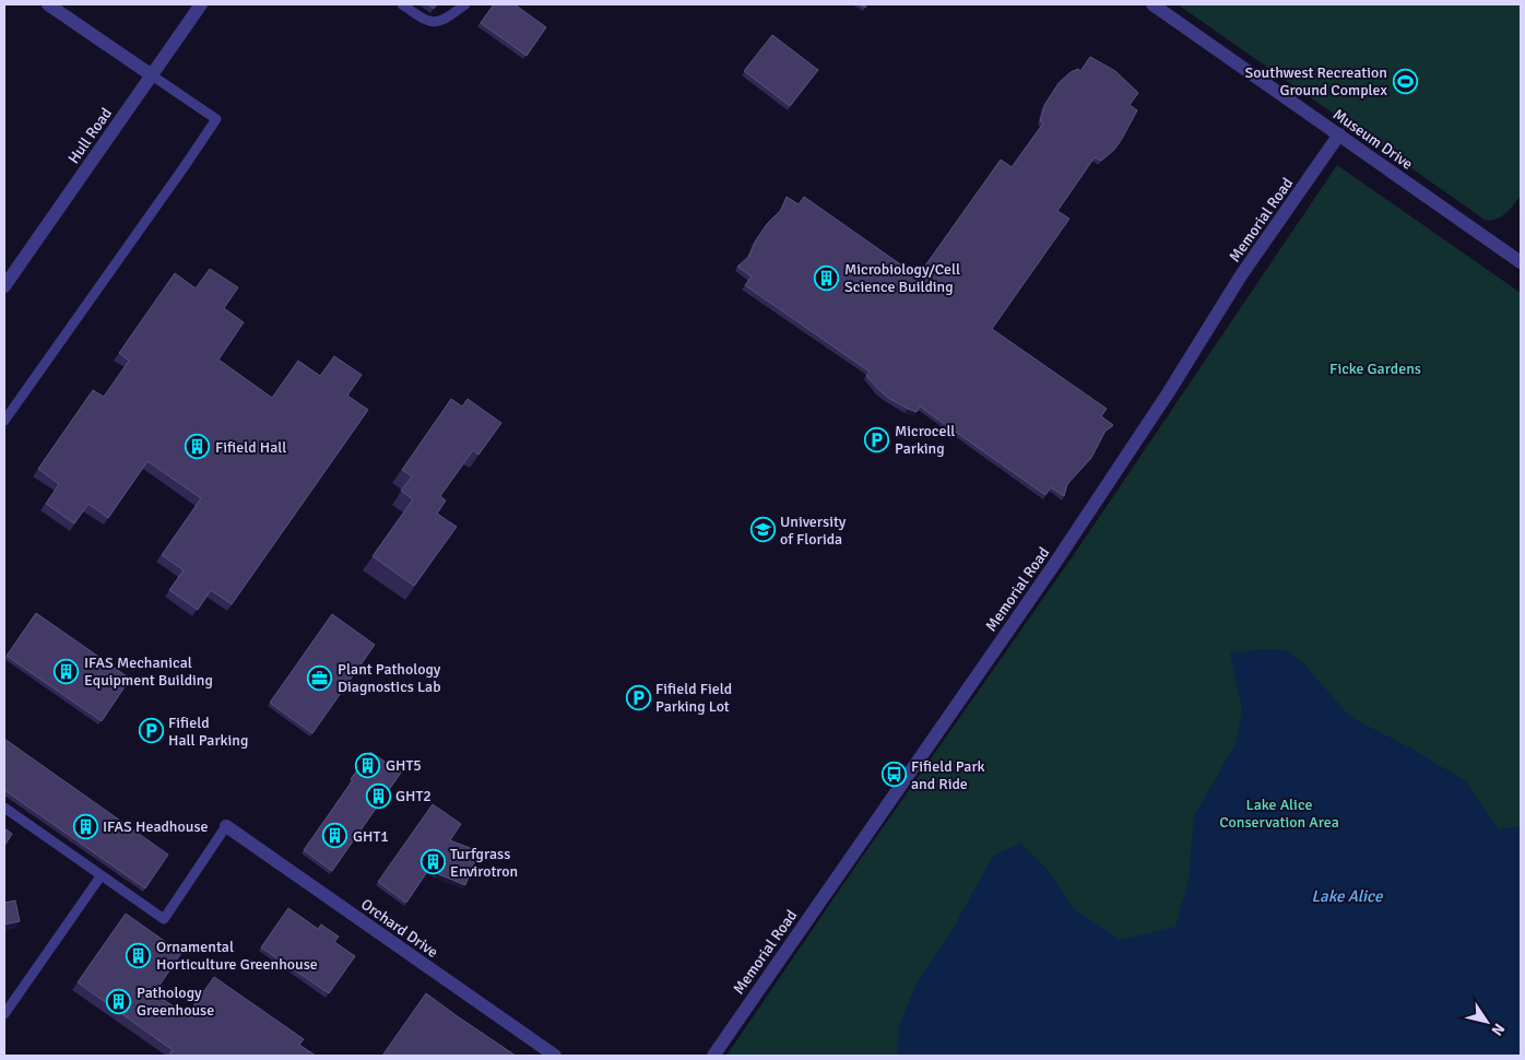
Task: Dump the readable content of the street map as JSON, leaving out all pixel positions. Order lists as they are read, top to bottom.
{
  "streets": {
    "street": [
      "Hull Road",
      "Museum Drive",
      "Memorial Road",
      "Orchard Drive"
    ]
  },
  "crossings": [
    ["Museum Drive", "Memorial Road"]
  ],
  "water": ["Lake Alice"],
  "parks": ["Ficke Gardens", "Lake Alice Conservation Area"],
  "places": {
    "sports": ["Southwest Recreation Ground Complex"],
    "building": [
      "Microbiology/Cell Science Building",
      "Fifield Hall",
      "IFAS Mechanical Equipment Building",
      "GHT5",
      "GHT2",
      "IFAS Headhouse",
      "GHT1",
      "Turfgrass Envirotron",
      "Ornamental Horticulture Greenhouse",
      "Pathology Greenhouse"
    ],
    "parking": ["Microcell Parking", "Fifield Field Parking Lot", "Fifield Hall Parking"],
    "school or university": ["University of Florida"],
    "office": ["Plant Pathology Diagnostics Lab"],
    "bus stop": ["Fifield Park and Ride"]
  },
  "north": "bottom right"
}
